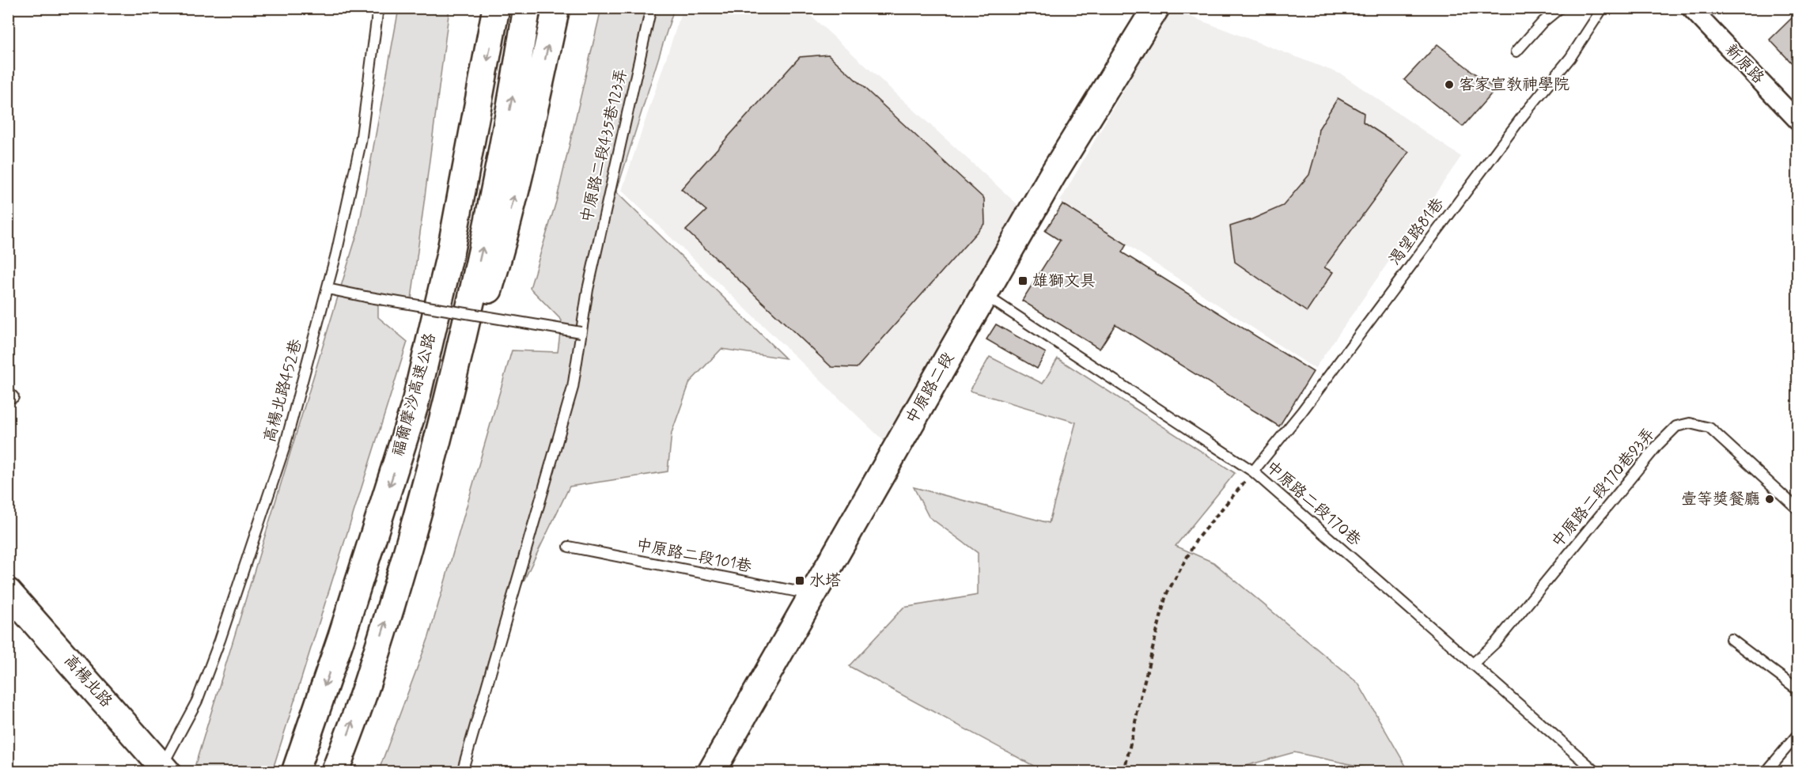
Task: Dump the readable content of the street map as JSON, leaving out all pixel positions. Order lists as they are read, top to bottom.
{
  "streets": {
    "main road": ["中原路二段", "福爾摩沙高速公路", "高楊北路"],
    "street": ["新原路"],
    "lane": [
      "中原路二段435巷123弄",
      "渴望路81巷",
      "高楊北路452巷",
      "中原路二段170巷93弄",
      "中原路二段170巷",
      "中原路二段101巷"
    ]
  },
  "crossings": [
    ["渴望路81巷", "中原路二段170巷"],
    ["中原路二段", "中原路二段170巷"],
    ["中原路二段", "中原路二段101巷"],
    ["高楊北路452巷", "高楊北路"],
    ["中原路二段170巷93弄", "中原路二段170巷"]
  ],
  "places": {
    "other": ["客家宣教神學院", "壹等獎餐廳"],
    "transit": ["雄獅文具", "水塔"]
  }
}
